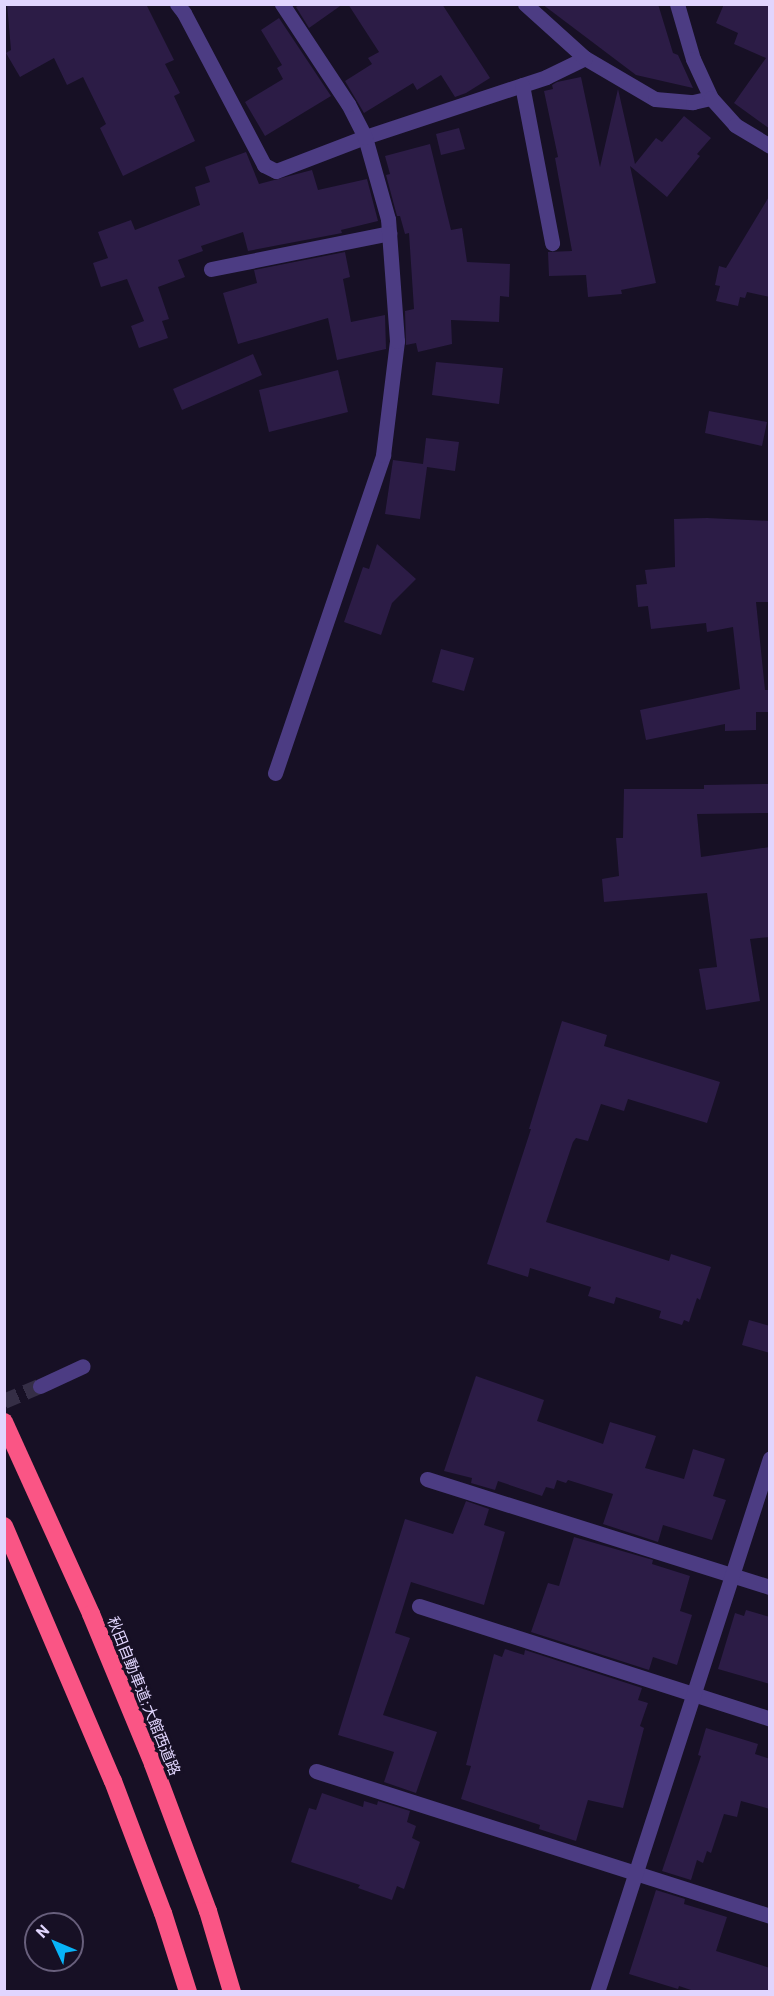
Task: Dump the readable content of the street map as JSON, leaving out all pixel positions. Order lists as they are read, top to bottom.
{
  "streets": {
    "highway": ["秋田自動車道;大館西道路"]
  },
  "north": "top left"
}
